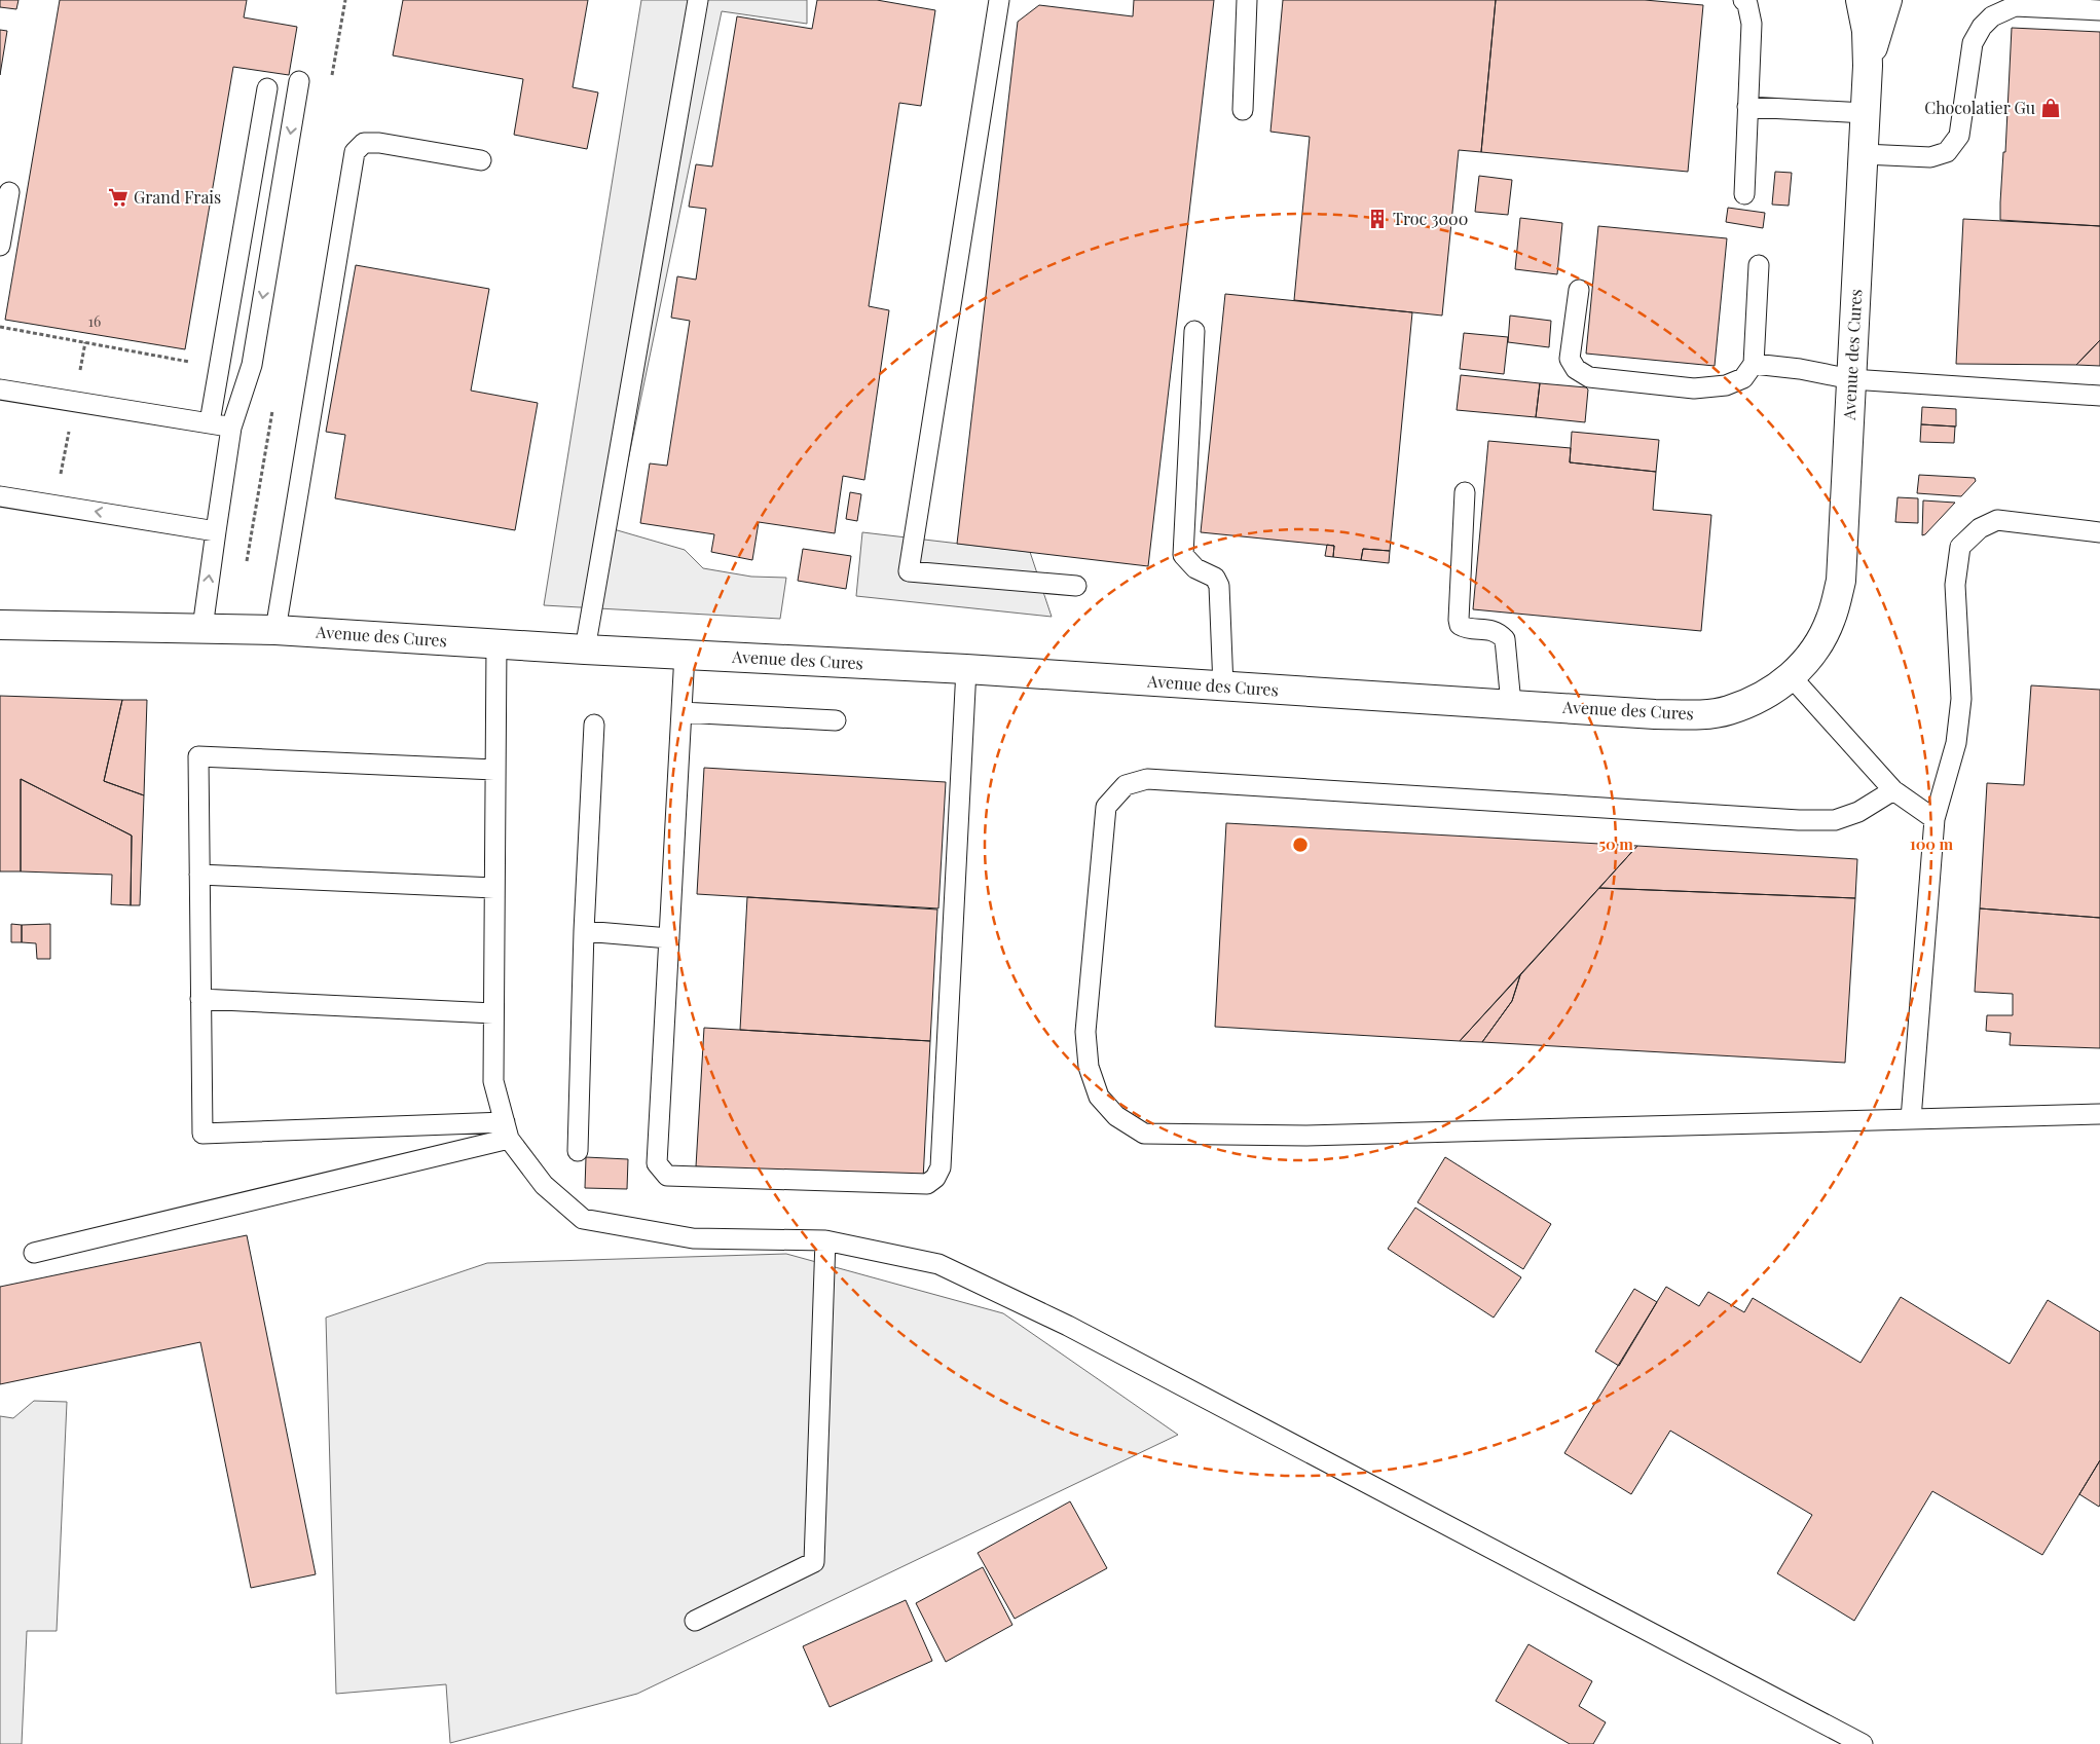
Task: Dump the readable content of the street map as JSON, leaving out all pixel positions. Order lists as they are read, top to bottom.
{
  "streets": {
    "street": ["Avenue des Cures"]
  },
  "places": {
    "shop": ["Chocolatier Gu"],
    "supermarket": ["Grand Frais"],
    "building": ["Troc 3000"]
  },
  "house_numbers": ["16"],
  "rings": ["50 m", "100 m"]
}
